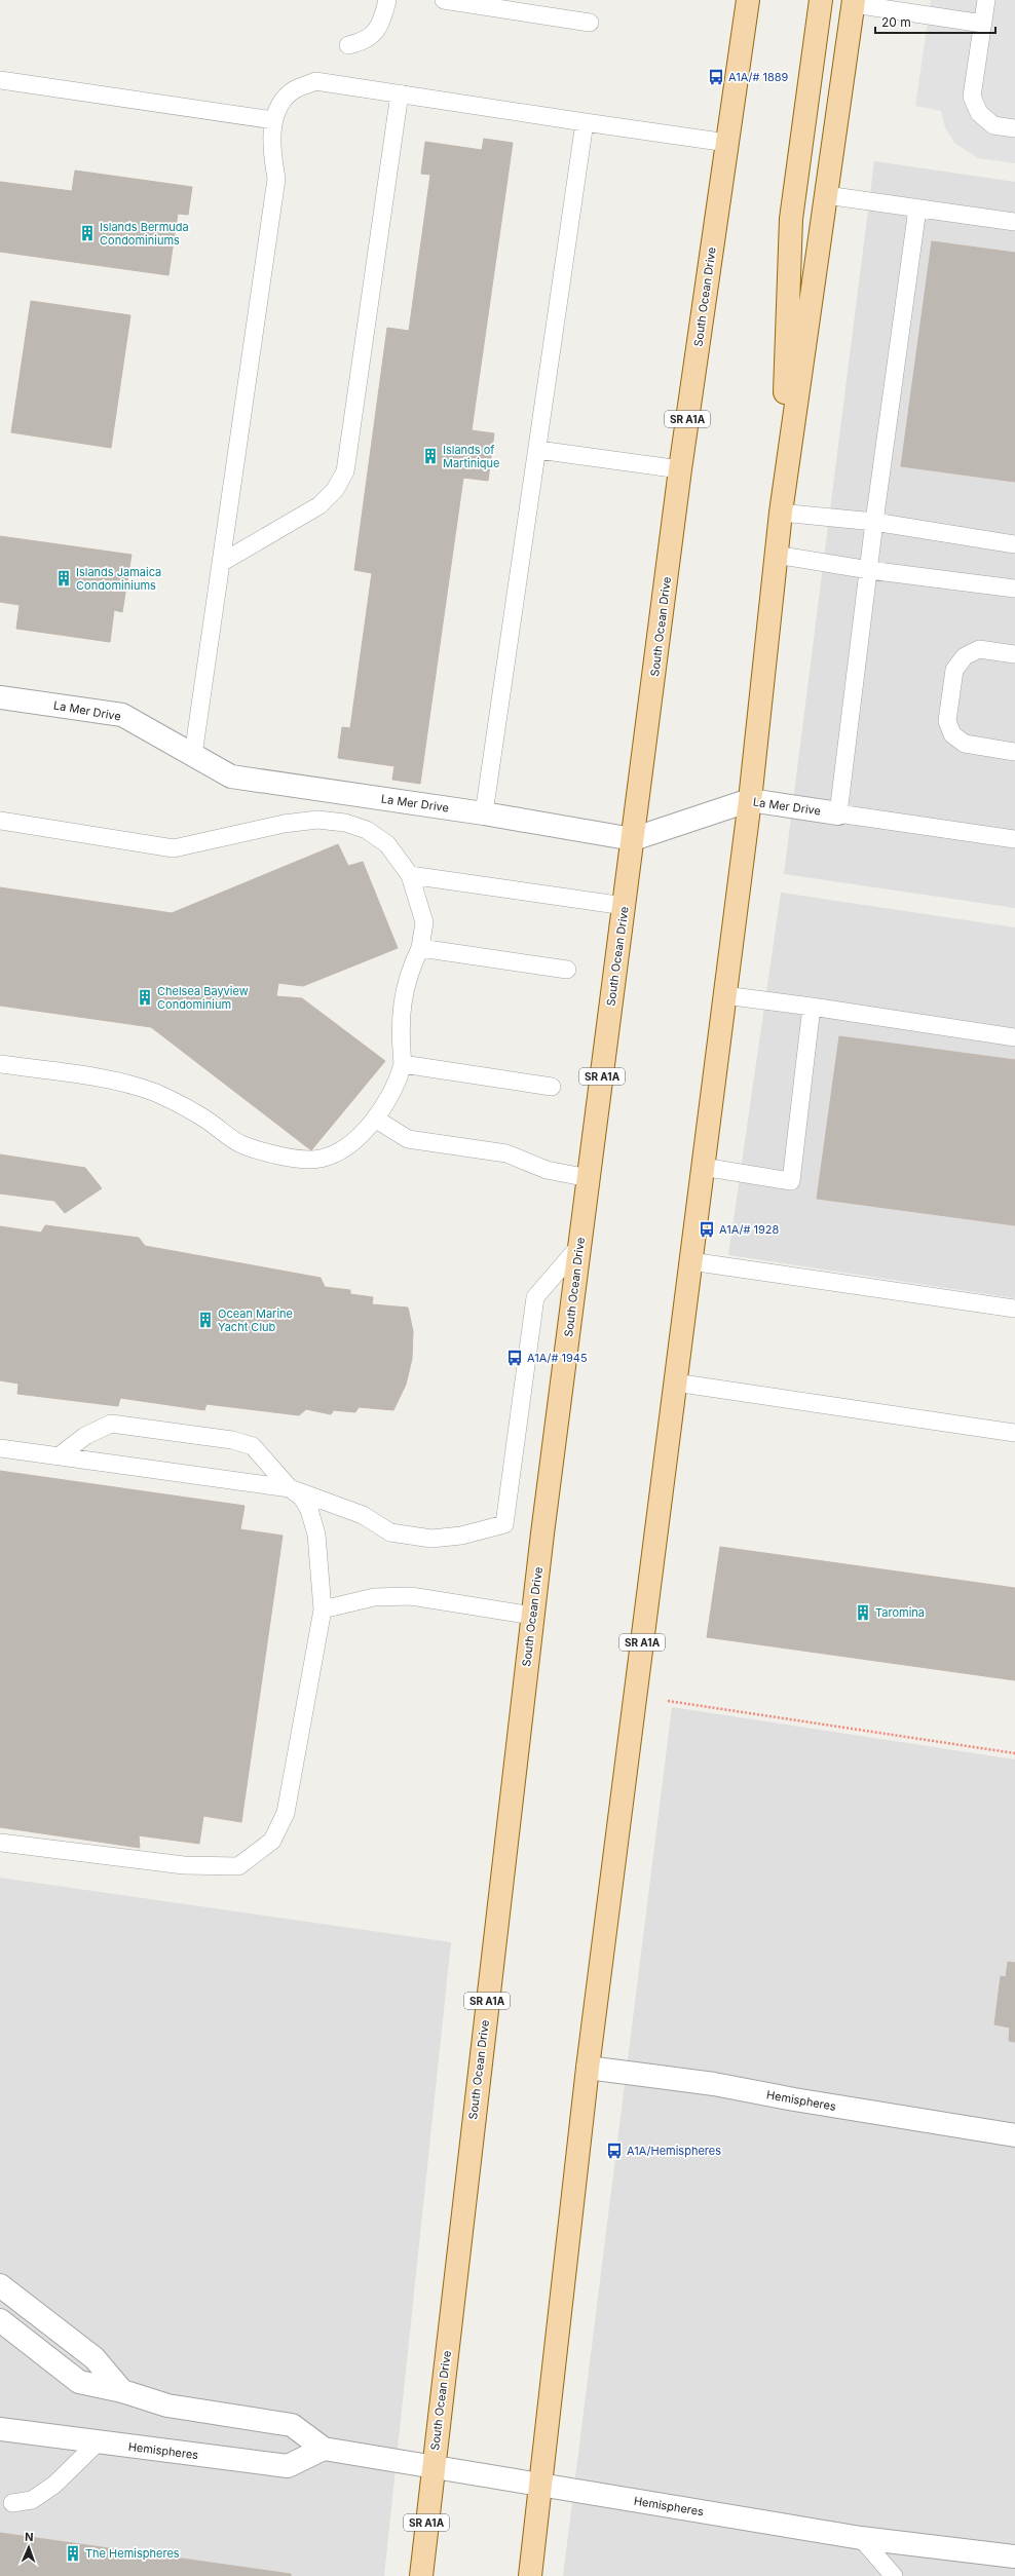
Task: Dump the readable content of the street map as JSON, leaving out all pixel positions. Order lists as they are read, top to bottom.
{
  "streets": {
    "main road": ["South Ocean Drive", "SR A1A"],
    "street": ["La Mer Drive", "Hemispheres"]
  },
  "crossings": [
    ["South Ocean Drive", "La Mer Drive"],
    ["South Ocean Drive", "Hemispheres"],
    ["SR A1A", "La Mer Drive"],
    ["SR A1A", "Hemispheres"]
  ],
  "places": {
    "bus stop": [
      "A1A/# 1889",
      "A1A/# 1928",
      "A1A/# 1945",
      "A1A/Hemispheres"
    ],
    "building": [
      "Islands Bermuda Condominiums",
      "Islands of Martinique",
      "Islands Jamaica Condominiums",
      "Chelsea Bayview Condominium",
      "Ocean Marine Yacht Club",
      "Taromina",
      "The Hemispheres"
    ]
  },
  "scale_bar": "20 m",
  "north": "top"
}
